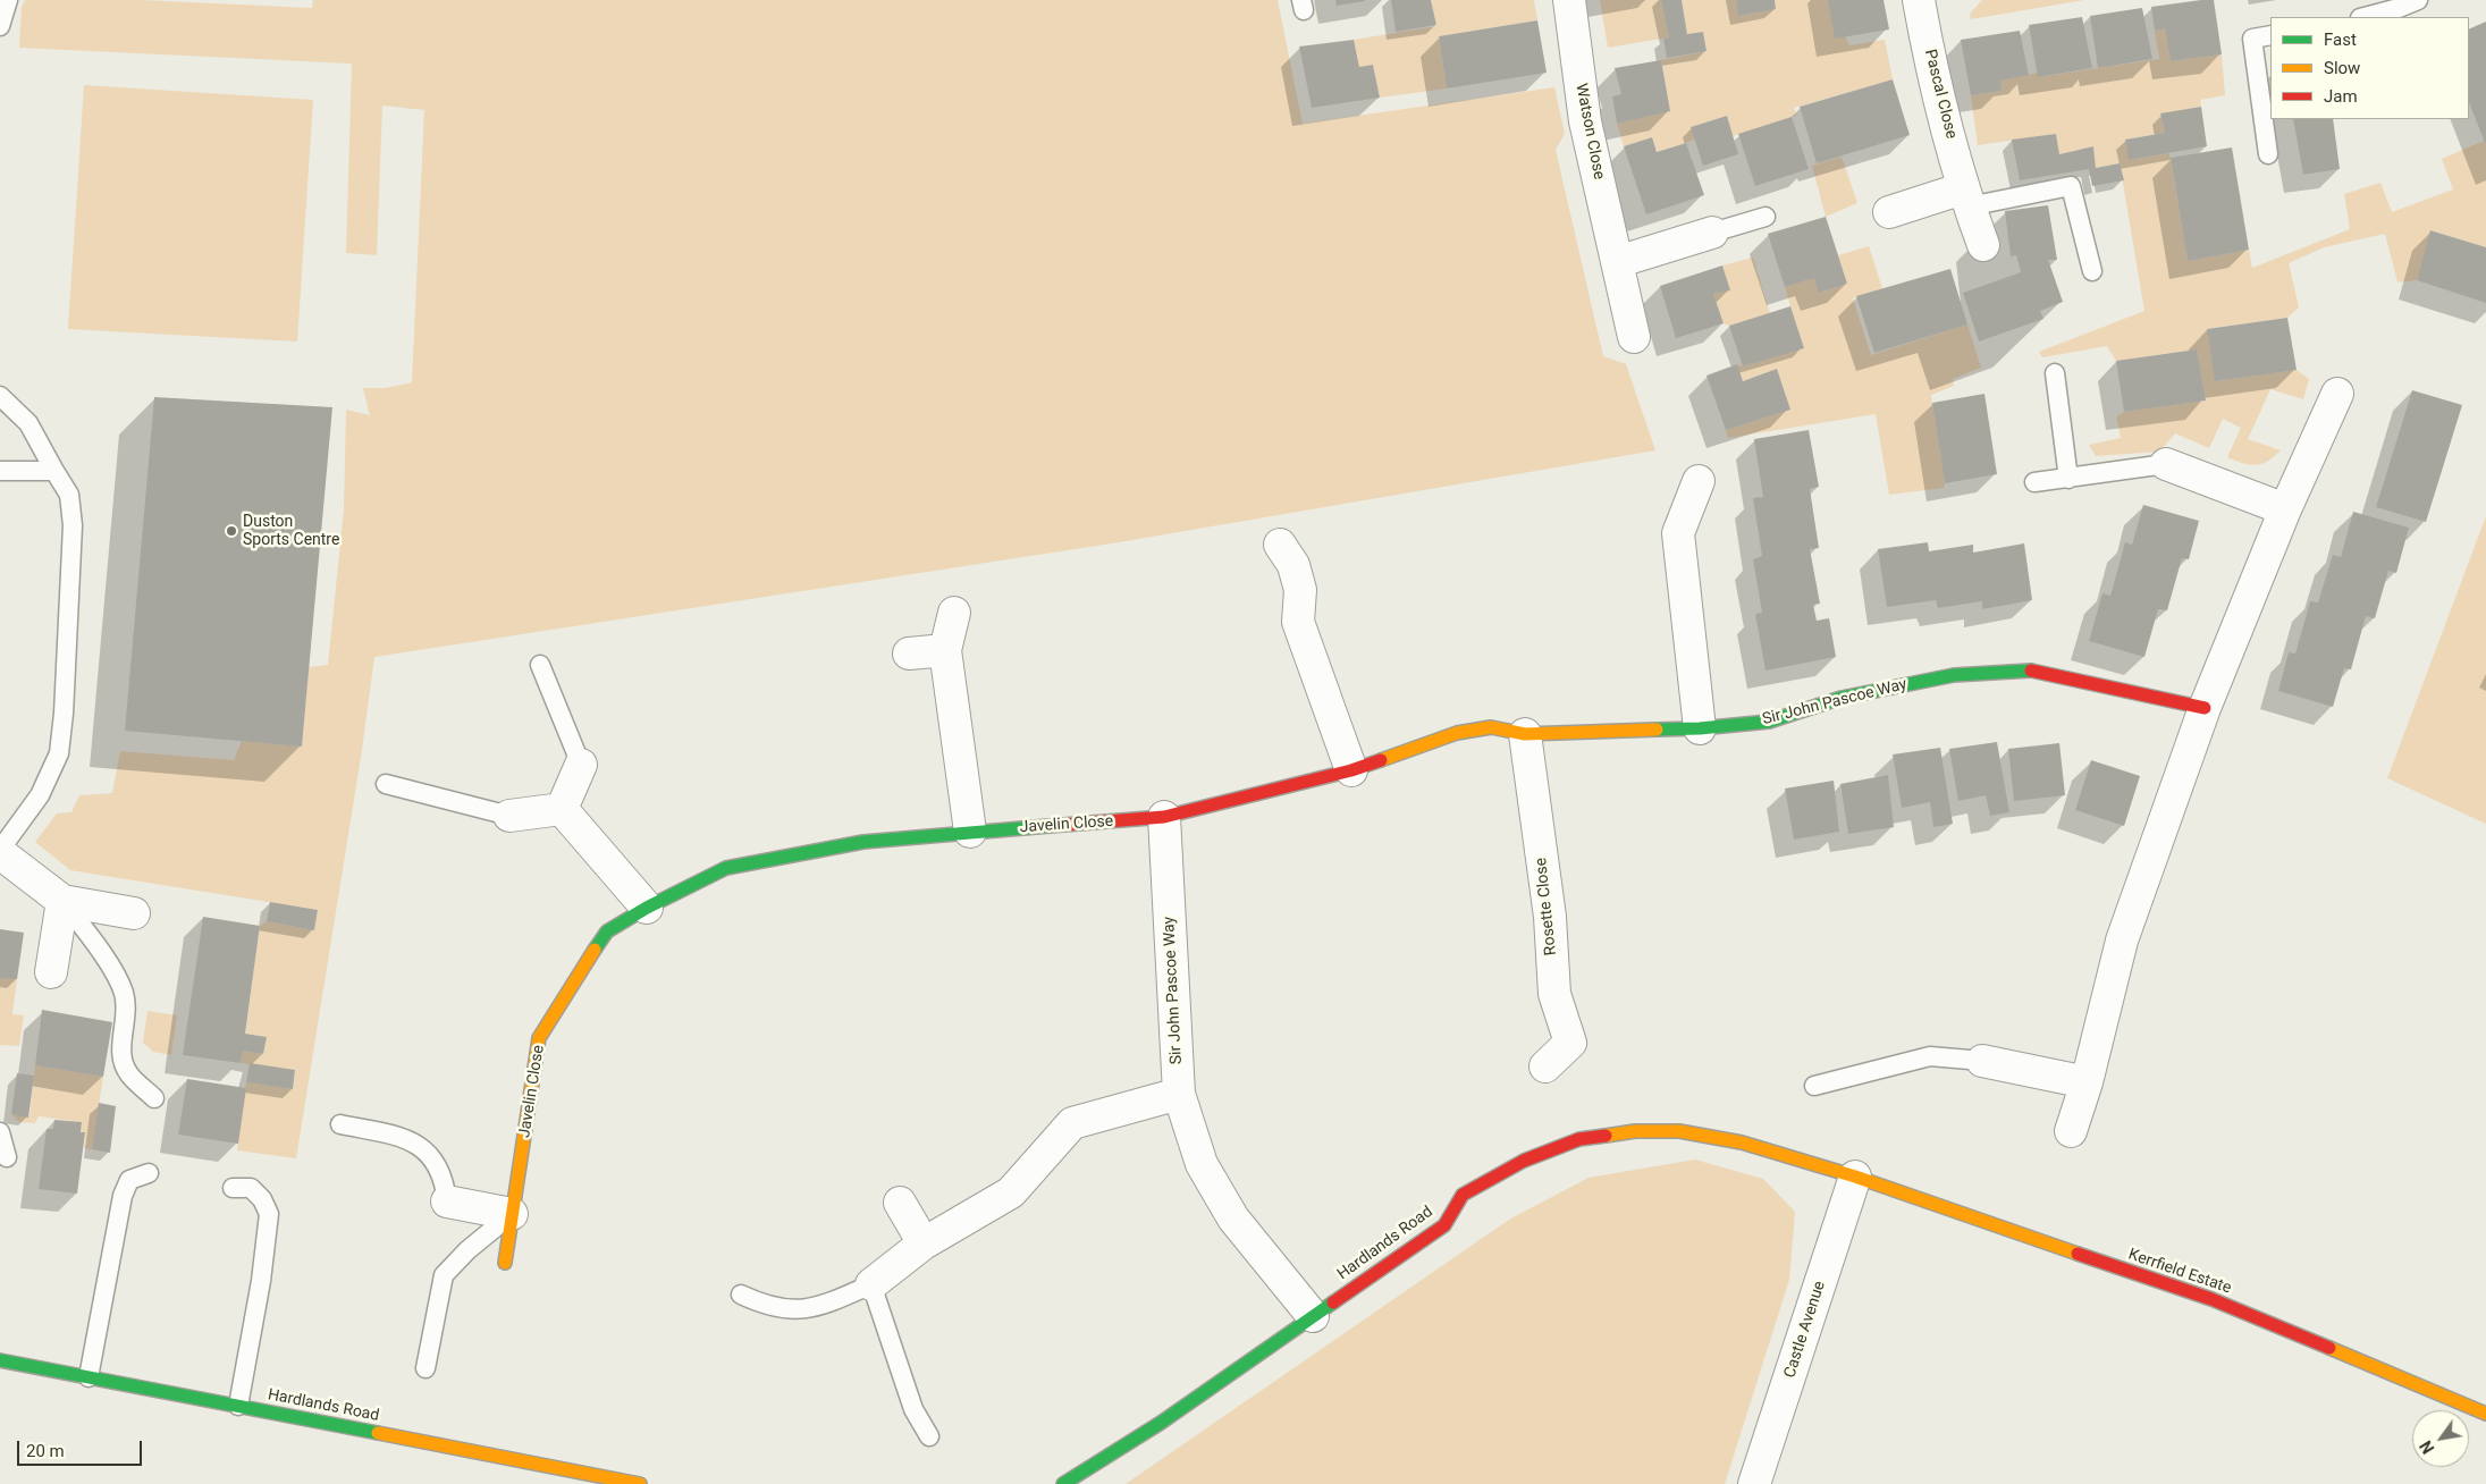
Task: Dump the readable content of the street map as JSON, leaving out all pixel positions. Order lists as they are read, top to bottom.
{
  "streets": {
    "street": [
      "Pascal Close",
      "Watson Close",
      "Sir John Pascoe Way",
      "Javelin Close",
      "Rosette Close",
      "Hardlands Road",
      "Kerrfield Estate",
      "Castle Avenue"
    ]
  },
  "crossings": [
    ["Sir John Pascoe Way", "Javelin Close"],
    ["Sir John Pascoe Way", "Rosette Close"],
    ["Sir John Pascoe Way", "Hardlands Road"],
    ["Hardlands Road", "Kerrfield Estate"],
    ["Hardlands Road", "Castle Avenue"],
    ["Kerrfield Estate", "Castle Avenue"]
  ],
  "places": ["Duston Sports Centre"],
  "legend": ["Fast", "Slow", "Jam"],
  "scale_bar": "20 m",
  "north": "bottom left"
}
